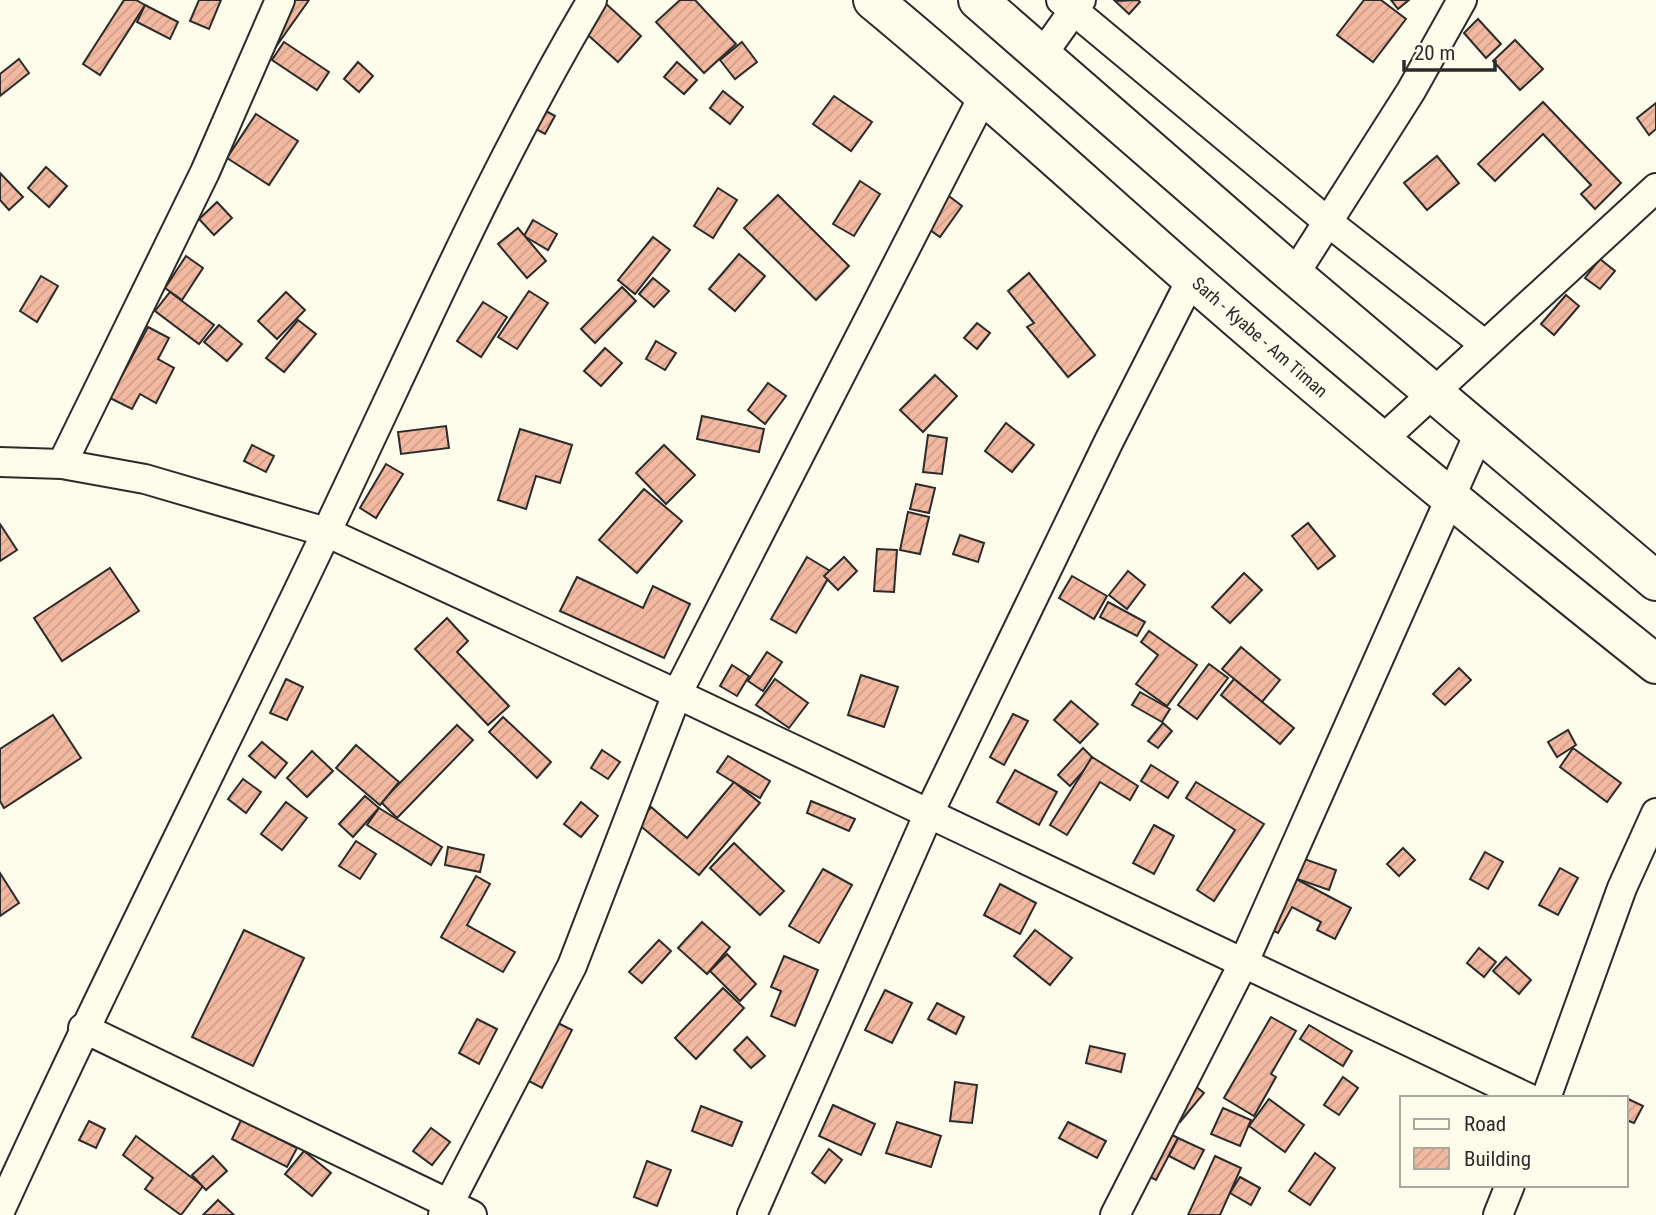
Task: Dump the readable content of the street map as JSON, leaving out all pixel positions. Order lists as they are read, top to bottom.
{
  "streets": {
    "highway": ["Sarh - Kyabe - Am Timan"]
  },
  "legend": ["Road", "Building"],
  "scale_bar": "20 m"
}
